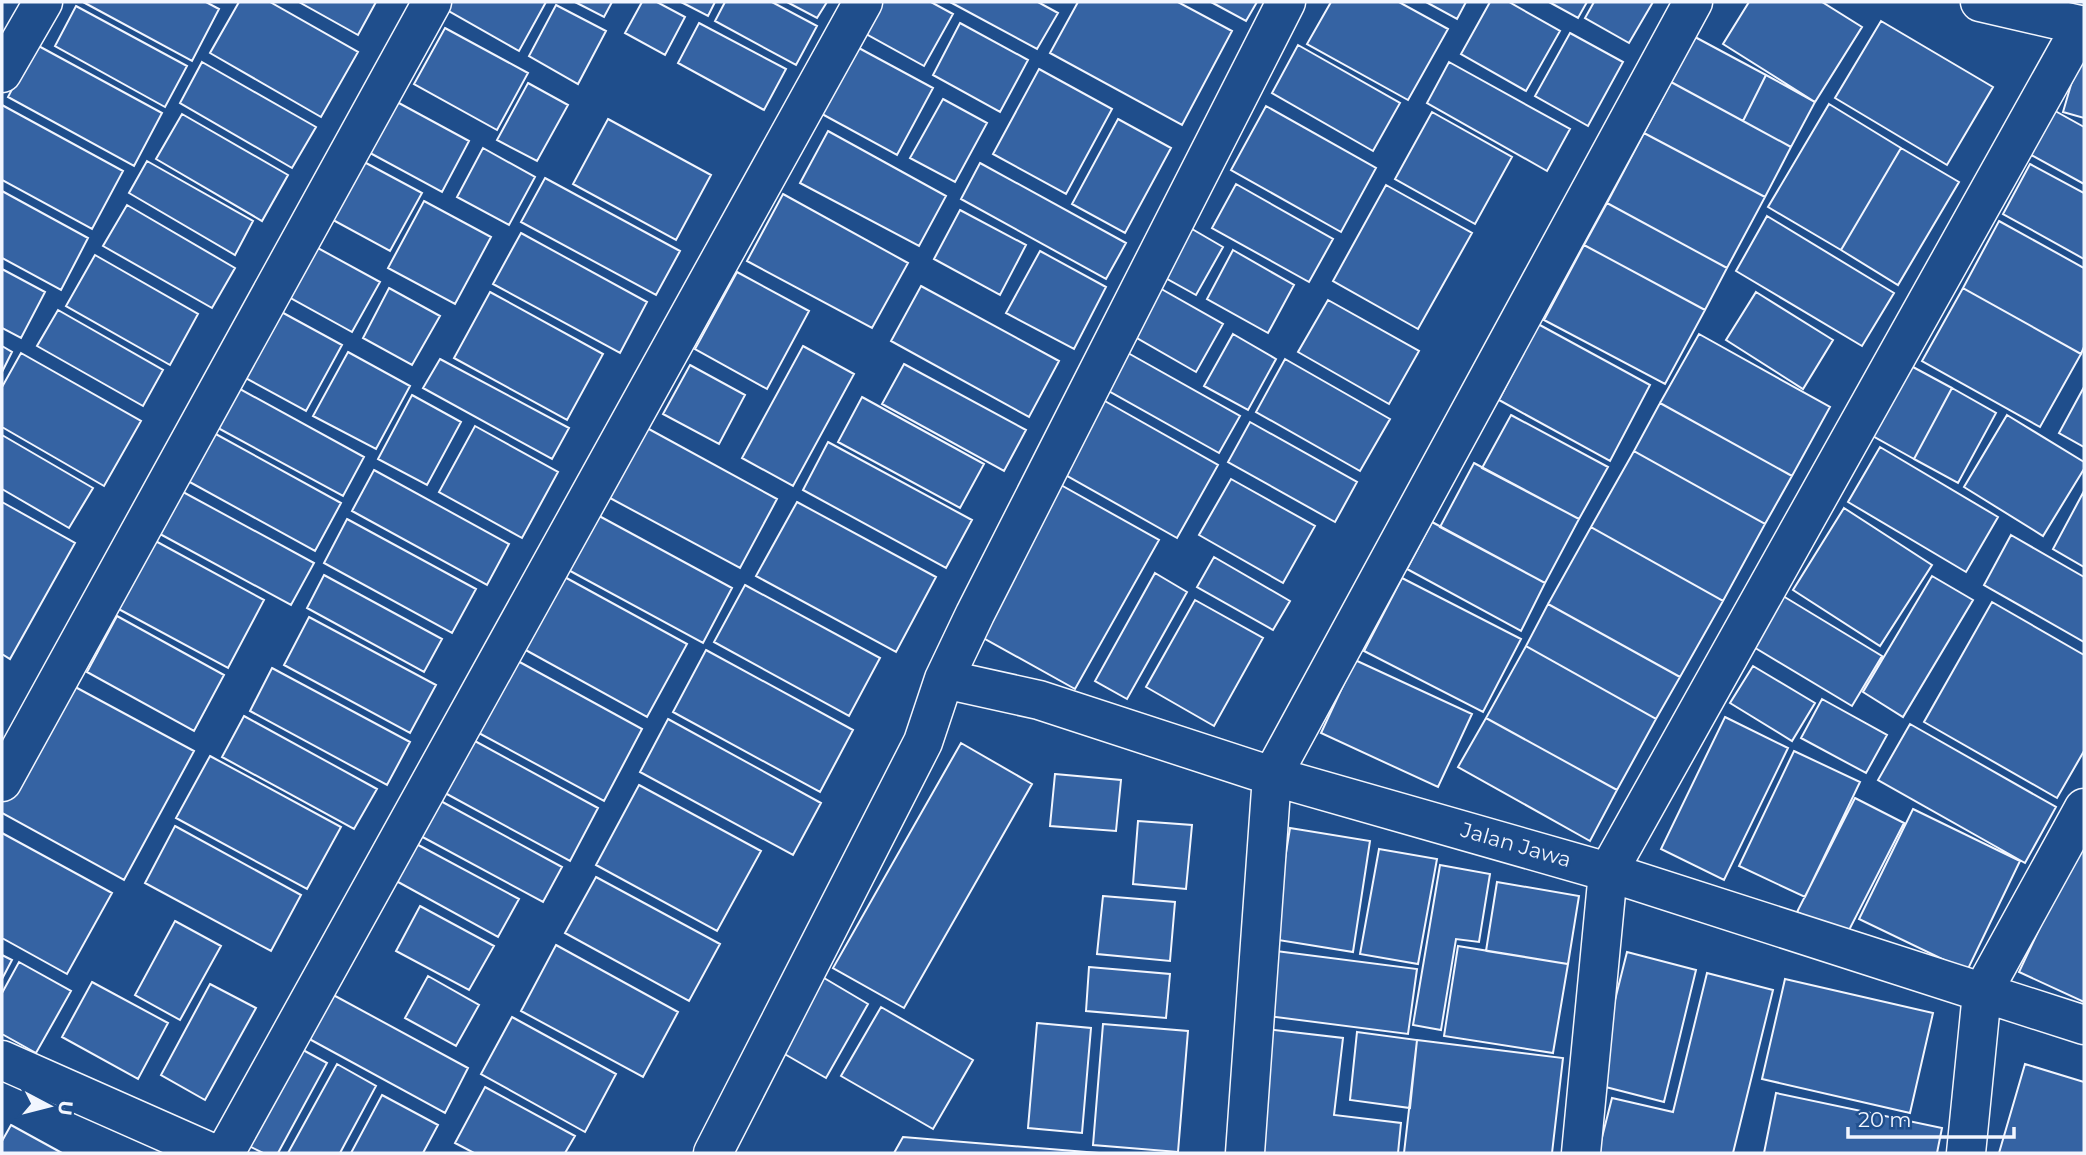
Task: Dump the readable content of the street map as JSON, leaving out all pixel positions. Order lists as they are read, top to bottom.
{
  "streets": {
    "street": ["Jalan Jawa"]
  },
  "scale_bar": "20 m",
  "north": "right"
}
